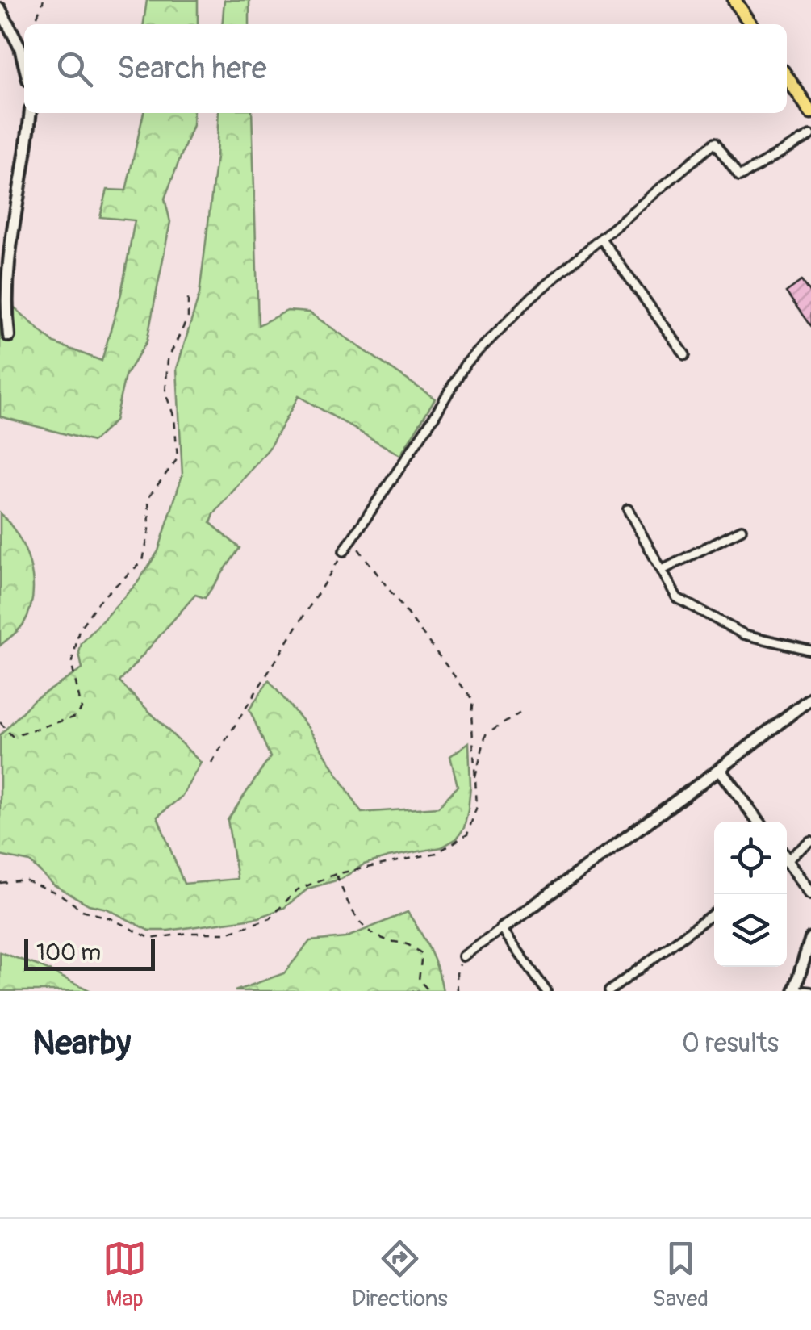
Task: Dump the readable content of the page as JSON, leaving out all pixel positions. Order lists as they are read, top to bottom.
{
  "scale_bar": "100 m",
  "page": {
    "search": "Search here",
    "scale": "100 m",
    "heading": ["Nearby", "0 results"],
    "nav": ["Map", "Directions", "Saved"]
  }
}
